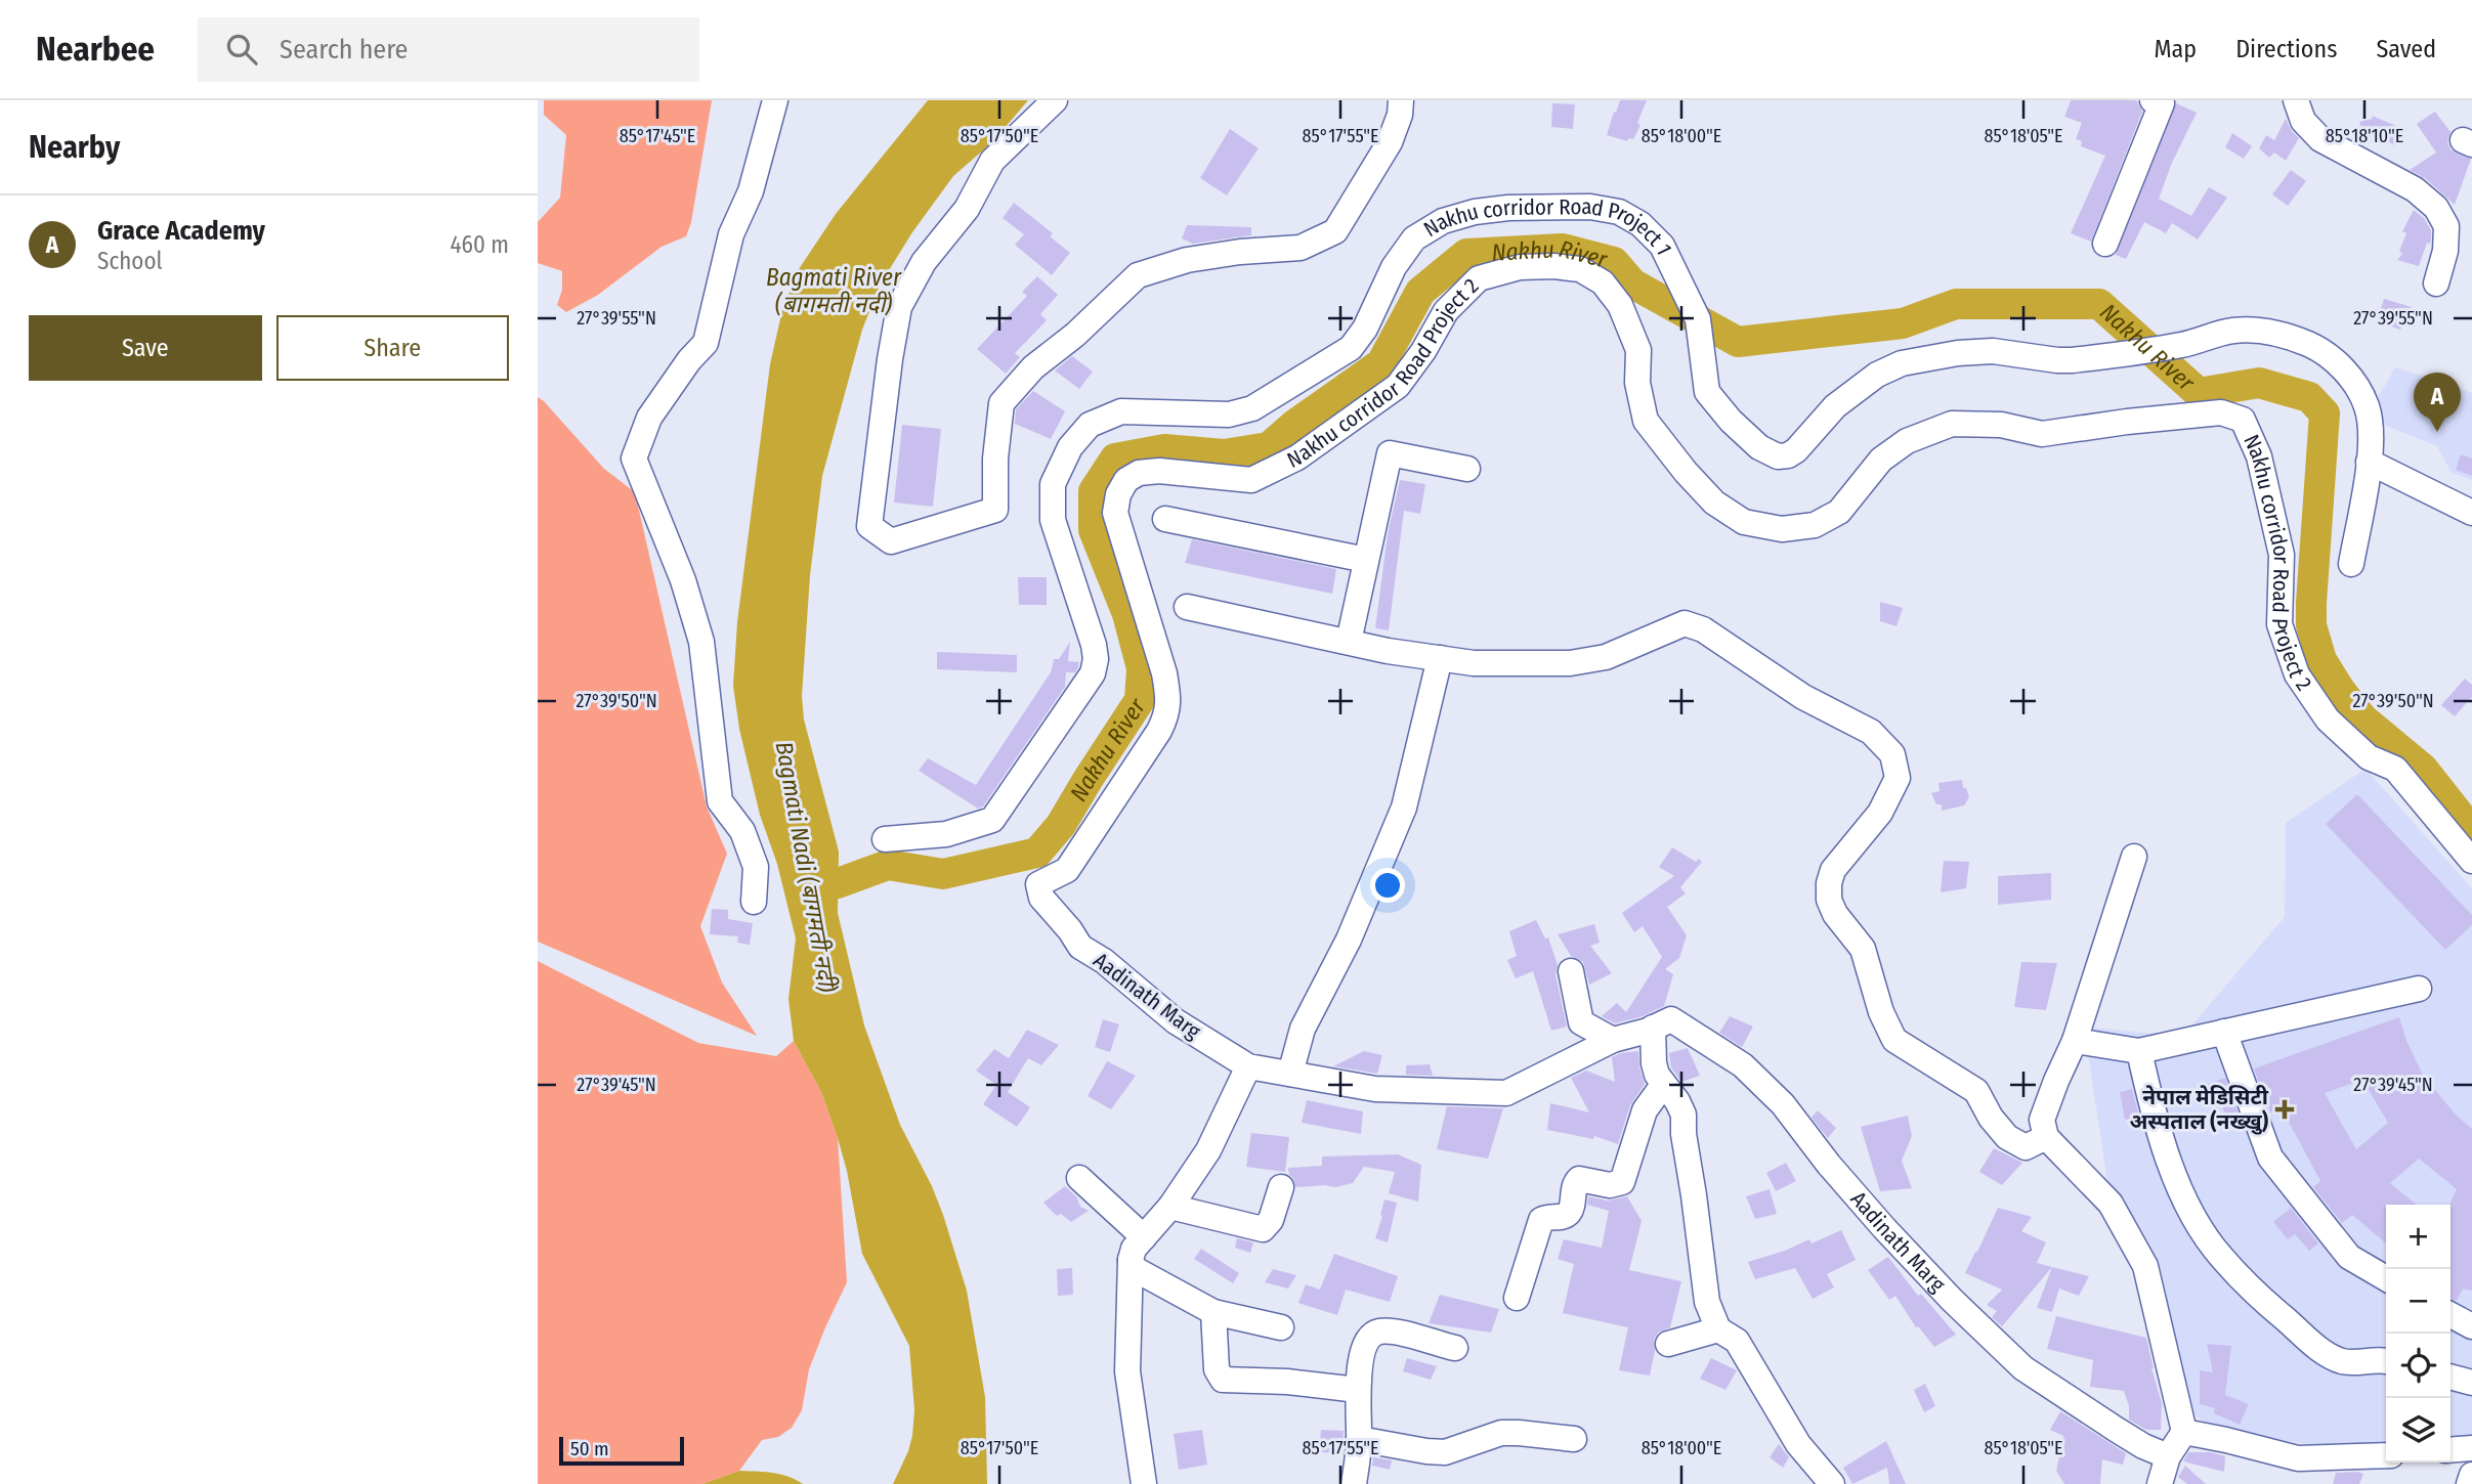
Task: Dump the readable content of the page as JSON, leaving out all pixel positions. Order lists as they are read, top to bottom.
{
  "streets": {
    "street": ["Nakhu corridor Road Project 1", "Nakhu corridor Road Project 2", "Aadinath Marg"]
  },
  "crossings": [
    ["Nakhu corridor Road Project 2", "Aadinath Marg"]
  ],
  "water": ["Nakhu River", "Bagmati River (बागमती नदी)", "Bagmati Nadi (बागमती नदी)"],
  "places": {
    "health": ["नेपाल मेडिसिटी अस्पताल (नख्खु)"]
  },
  "scale_bar": "50 m",
  "page": {
    "header": "Nearbee",
    "search": "Search here",
    "nav": ["Map", "Directions", "Saved"],
    "heading": "Nearby",
    "list": [
      {
        "mark": "A",
        "name": "Grace Academy",
        "note": "School",
        "value": "460 m"
      }
    ],
    "buttons": ["Save", "Share"],
    "pins": "A",
    "map_buttons": ["+", "−"],
    "scale": "50 m"
  },
  "coordinates": [
    "85°17'45\"E",
    "85°17'50\"E",
    "85°17'55\"E",
    "85°18'00\"E",
    "85°18'05\"E",
    "85°18'10\"E",
    "27°39'55\"N",
    "27°39'50\"N",
    "27°39'45\"N"
  ]
}
